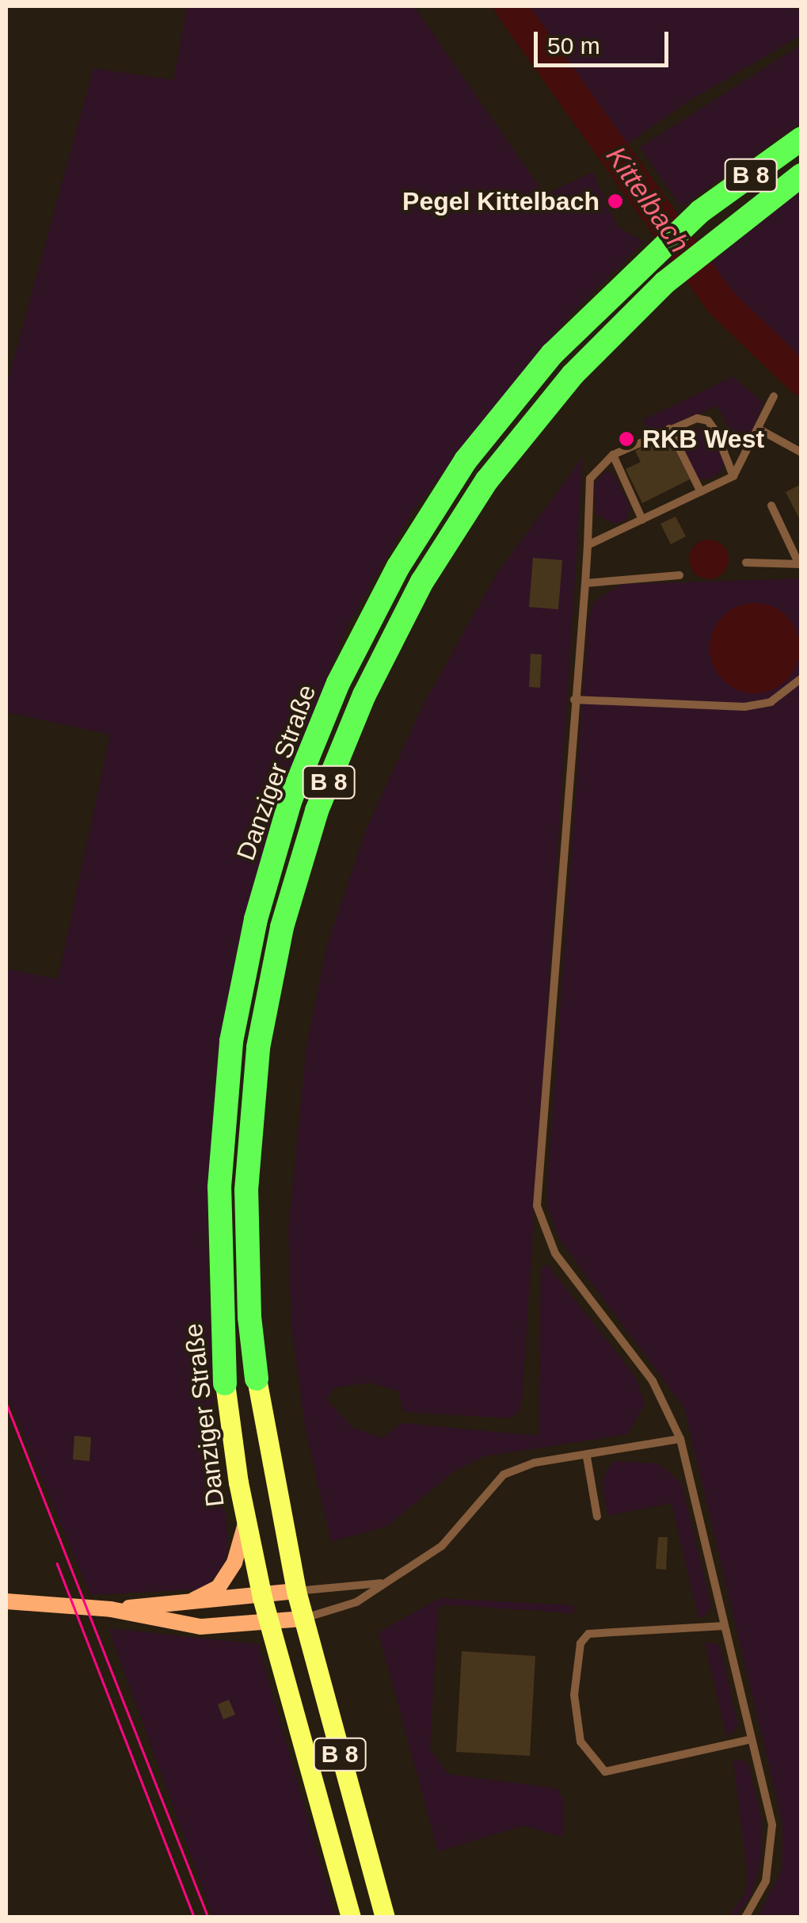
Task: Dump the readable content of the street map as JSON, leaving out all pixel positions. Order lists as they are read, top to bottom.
{
  "streets": {
    "highway": ["B 8", "Danziger Straße"]
  },
  "water": ["Kittelbach"],
  "places": ["Pegel Kittelbach", "RKB West"],
  "scale_bar": "50 m"
}
